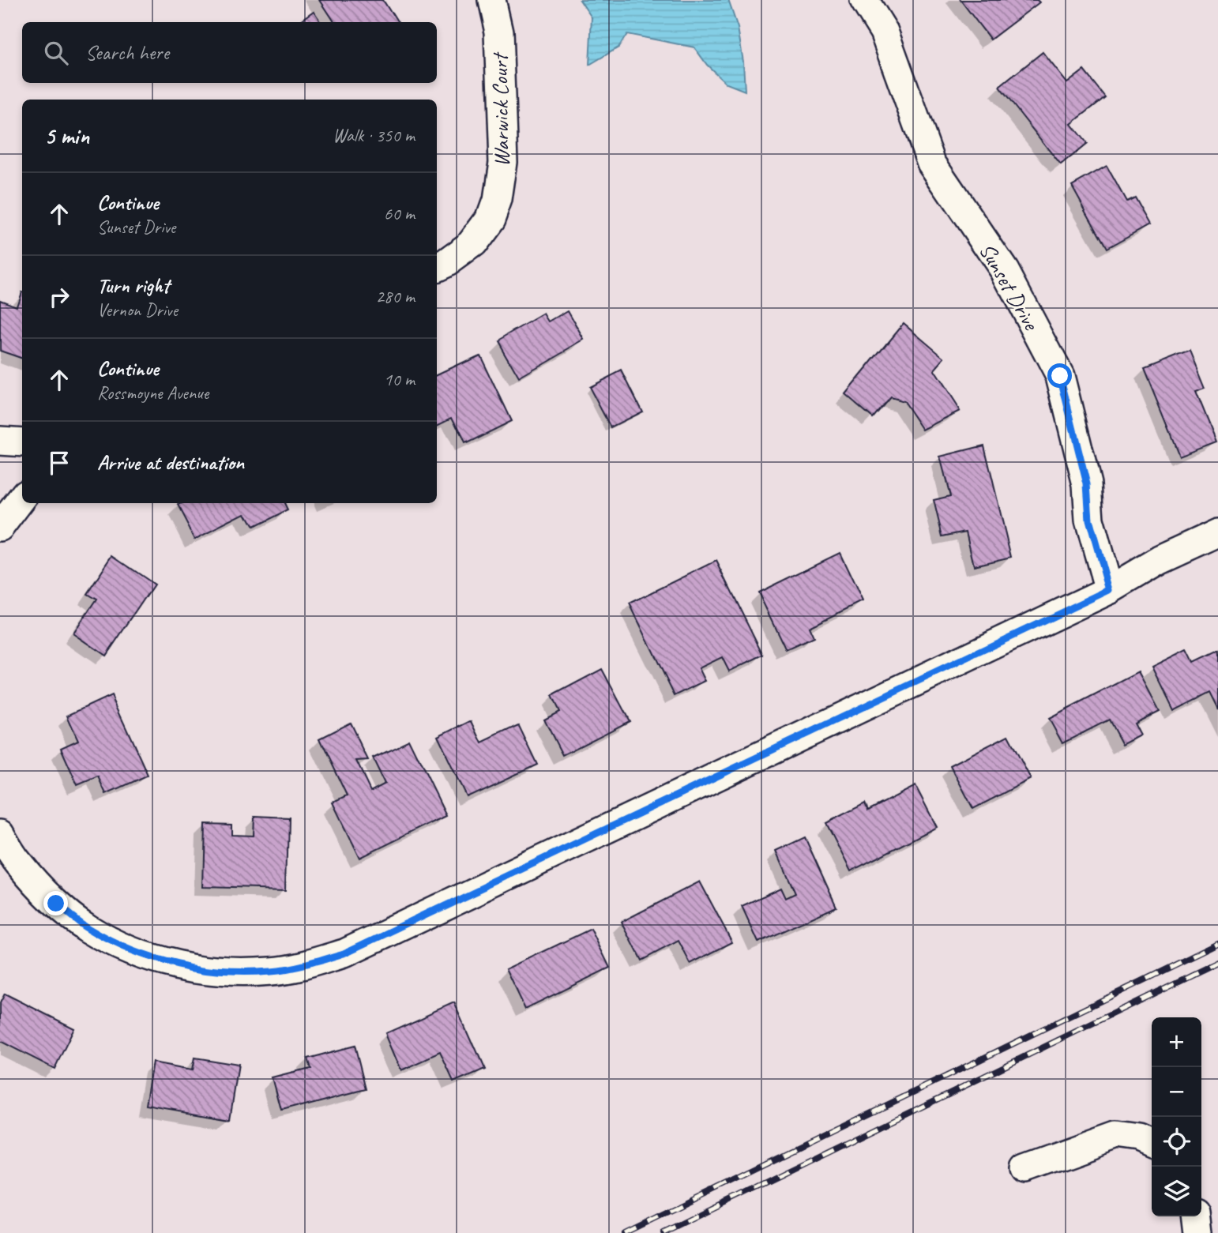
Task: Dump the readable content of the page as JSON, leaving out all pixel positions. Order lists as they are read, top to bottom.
{
  "streets": {
    "street": ["Warwick Court", "Sunset Drive"]
  },
  "page": {
    "search": "Search here",
    "heading": ["5 min", "Walk · 350 m"],
    "list": [
      ["Continue", "Sunset Drive", "60 m"],
      ["Turn right", "Vernon Drive", "280 m"],
      ["Continue", "Rossmoyne Avenue", "10 m"],
      "Arrive at destination"
    ],
    "map_buttons": ["+", "−"]
  }
}
